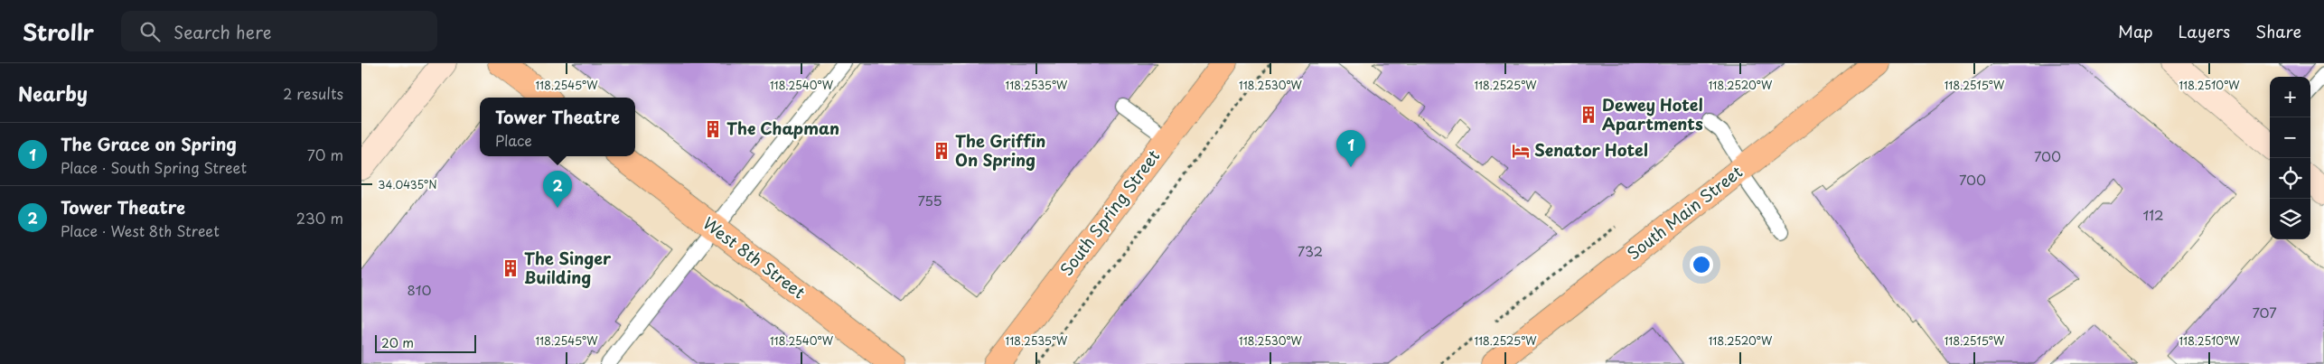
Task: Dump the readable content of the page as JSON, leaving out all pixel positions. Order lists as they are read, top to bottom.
{
  "streets": {
    "main road": ["South Spring Street", "South Main Street", "West 8th Street"]
  },
  "places": {
    "building": [
      "Dewey Hotel Apartments",
      "The Chapman",
      "The Griffin On Spring",
      "The Singer Building"
    ],
    "hotel": ["Senator Hotel"]
  },
  "house_numbers": [
    "700",
    "700",
    "755",
    "112",
    "732",
    "810",
    "707"
  ],
  "scale_bar": "20 m",
  "page": {
    "header": "Strollr",
    "search": "Search here",
    "nav": ["Map", "Layers", "Share"],
    "heading": ["Nearby", "2 results"],
    "map_buttons": ["+", "−"],
    "popup": ["Tower Theatre", "Place"],
    "list": [
      {
        "mark": "1",
        "name": "The Grace on Spring",
        "note": "Place · South Spring Street",
        "value": "70 m"
      },
      {
        "mark": "2",
        "name": "Tower Theatre",
        "note": "Place · West 8th Street",
        "value": "230 m"
      }
    ],
    "pins": ["1", "2"],
    "scale": "20 m"
  },
  "coordinates": [
    "118.2545°W",
    "118.2540°W",
    "118.2535°W",
    "118.2530°W",
    "118.2525°W",
    "118.2520°W",
    "118.2515°W",
    "118.2510°W",
    "34.0435°N"
  ]
}
